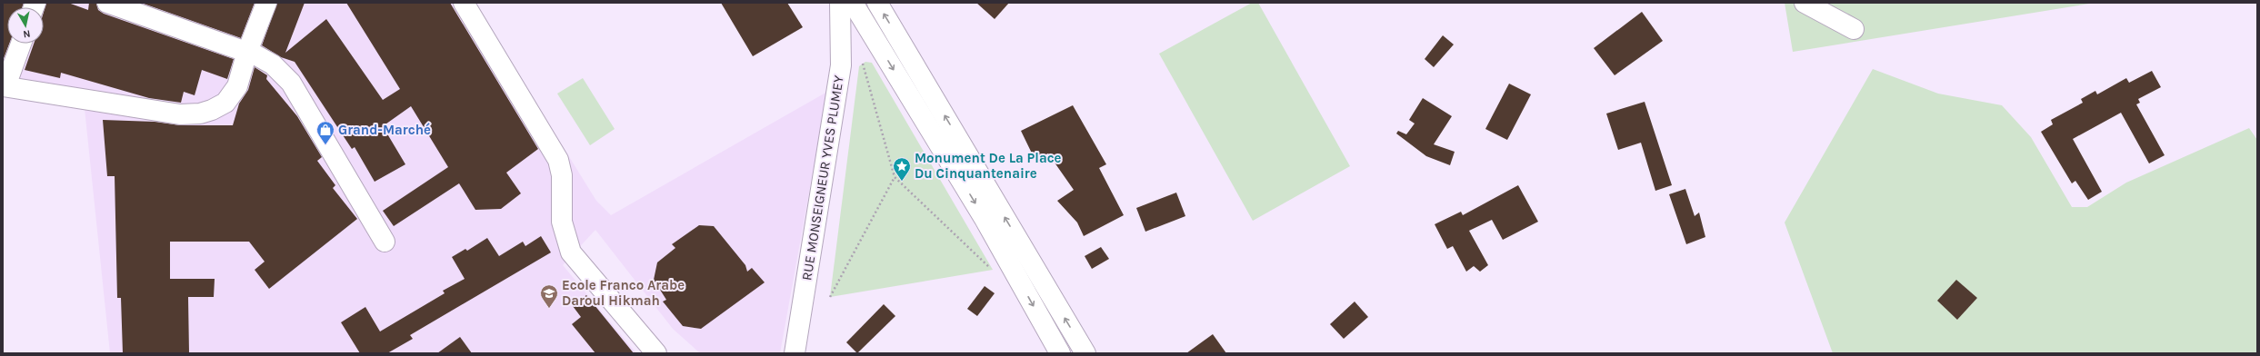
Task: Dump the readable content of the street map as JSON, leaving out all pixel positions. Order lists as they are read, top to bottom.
{
  "streets": {
    "street": ["RUE MONSEIGNEUR YVES PLUMEY"]
  },
  "places": {
    "shop": ["Grand-Marché"],
    "place": ["Monument De La Place Du Cinquantenaire"],
    "school or university": ["Ecole Franco Arabe Daroul Hikmah"]
  },
  "north": "bottom"
}
